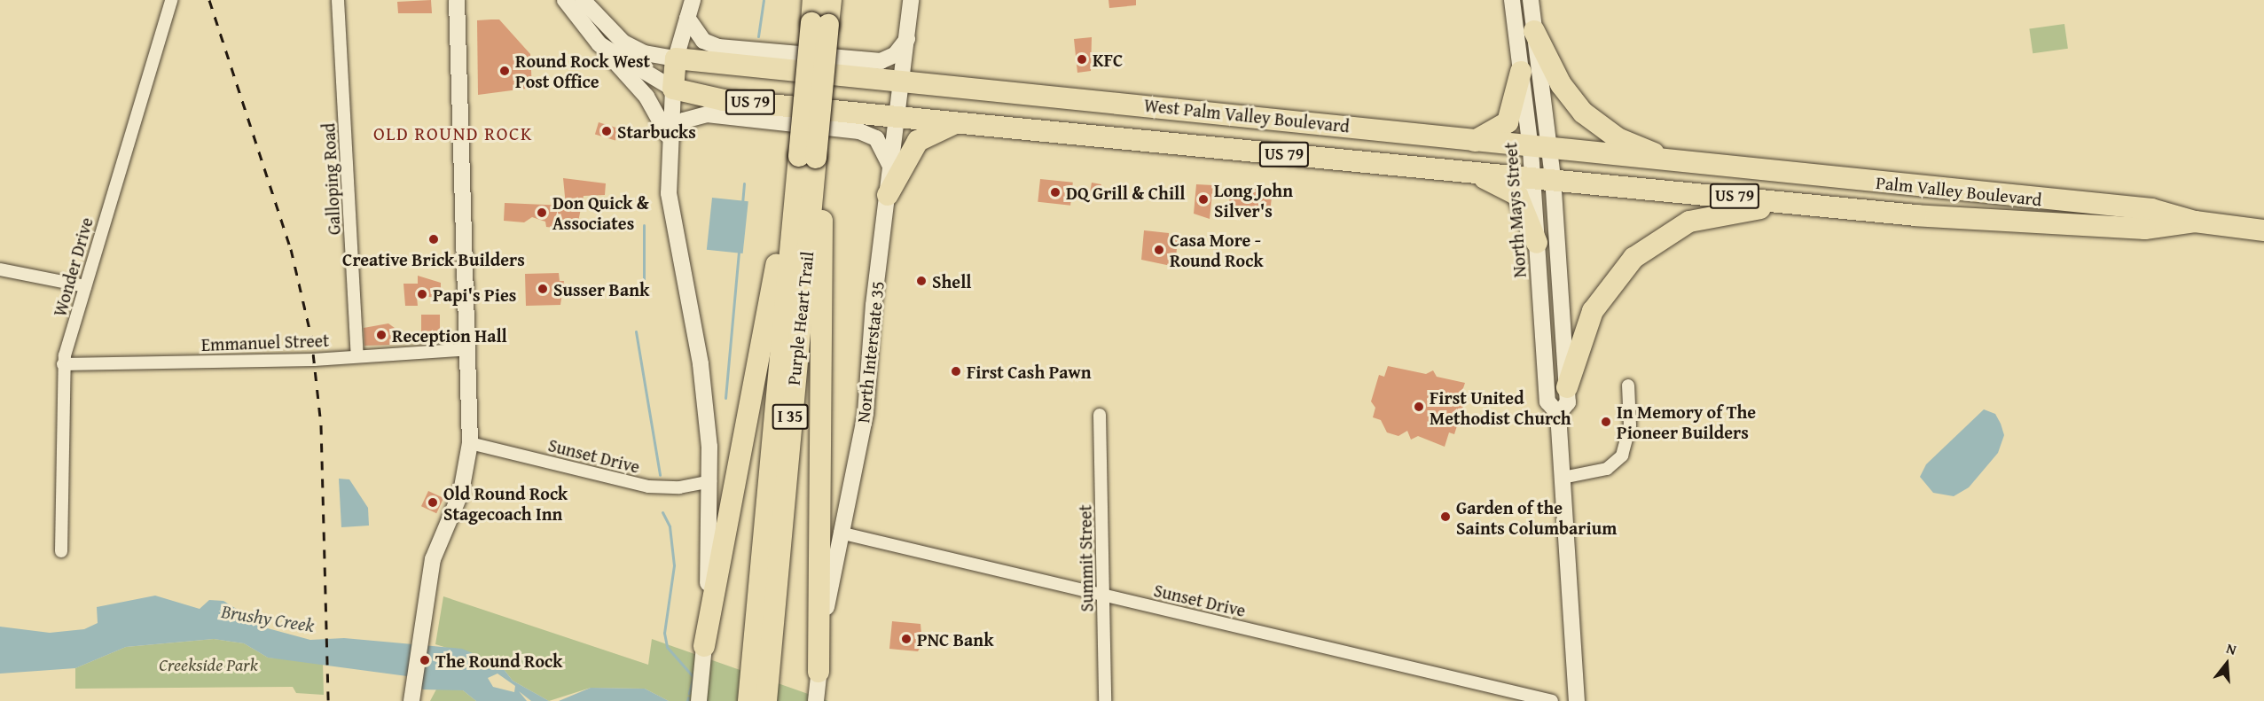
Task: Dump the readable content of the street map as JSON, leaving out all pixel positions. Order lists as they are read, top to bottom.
{
  "streets": {
    "highway": [
      "US 79",
      "West Palm Valley Boulevard",
      "Palm Valley Boulevard",
      "Purple Heart Trail",
      "I 35"
    ],
    "main road": ["North Mays Street", "North Interstate 35"],
    "street": [
      "Galloping Road",
      "Wonder Drive",
      "Emmanuel Street",
      "Sunset Drive",
      "Summit Street"
    ]
  },
  "crossings": [
    ["US 79", "West Palm Valley Boulevard"],
    ["US 79", "North Interstate 35"],
    ["West Palm Valley Boulevard", "Palm Valley Boulevard"],
    ["West Palm Valley Boulevard", "North Mays Street"],
    ["West Palm Valley Boulevard", "North Interstate 35"],
    ["Galloping Road", "Emmanuel Street"],
    ["Wonder Drive", "Emmanuel Street"],
    ["North Interstate 35", "Sunset Drive"],
    ["Sunset Drive", "Summit Street"]
  ],
  "districts": ["OLD ROUND ROCK"],
  "water": ["Brushy Creek"],
  "parks": ["Creekside Park"],
  "places": [
    "KFC",
    "Round Rock West Post Office",
    "Starbucks",
    "DQ Grill & Chill",
    "Long John Silver's",
    "Don Quick & Associates",
    "Creative Brick Builders",
    "Casa More - Round Rock",
    "Shell",
    "Susser Bank",
    "Papi's Pies",
    "Reception Hall",
    "First Cash Pawn",
    "First United Methodist Church",
    "In Memory of The Pioneer Builders",
    "Old Round Rock Stagecoach Inn",
    "Garden of the Saints Columbarium",
    "PNC Bank",
    "The Round Rock"
  ],
  "north": "top"
}
